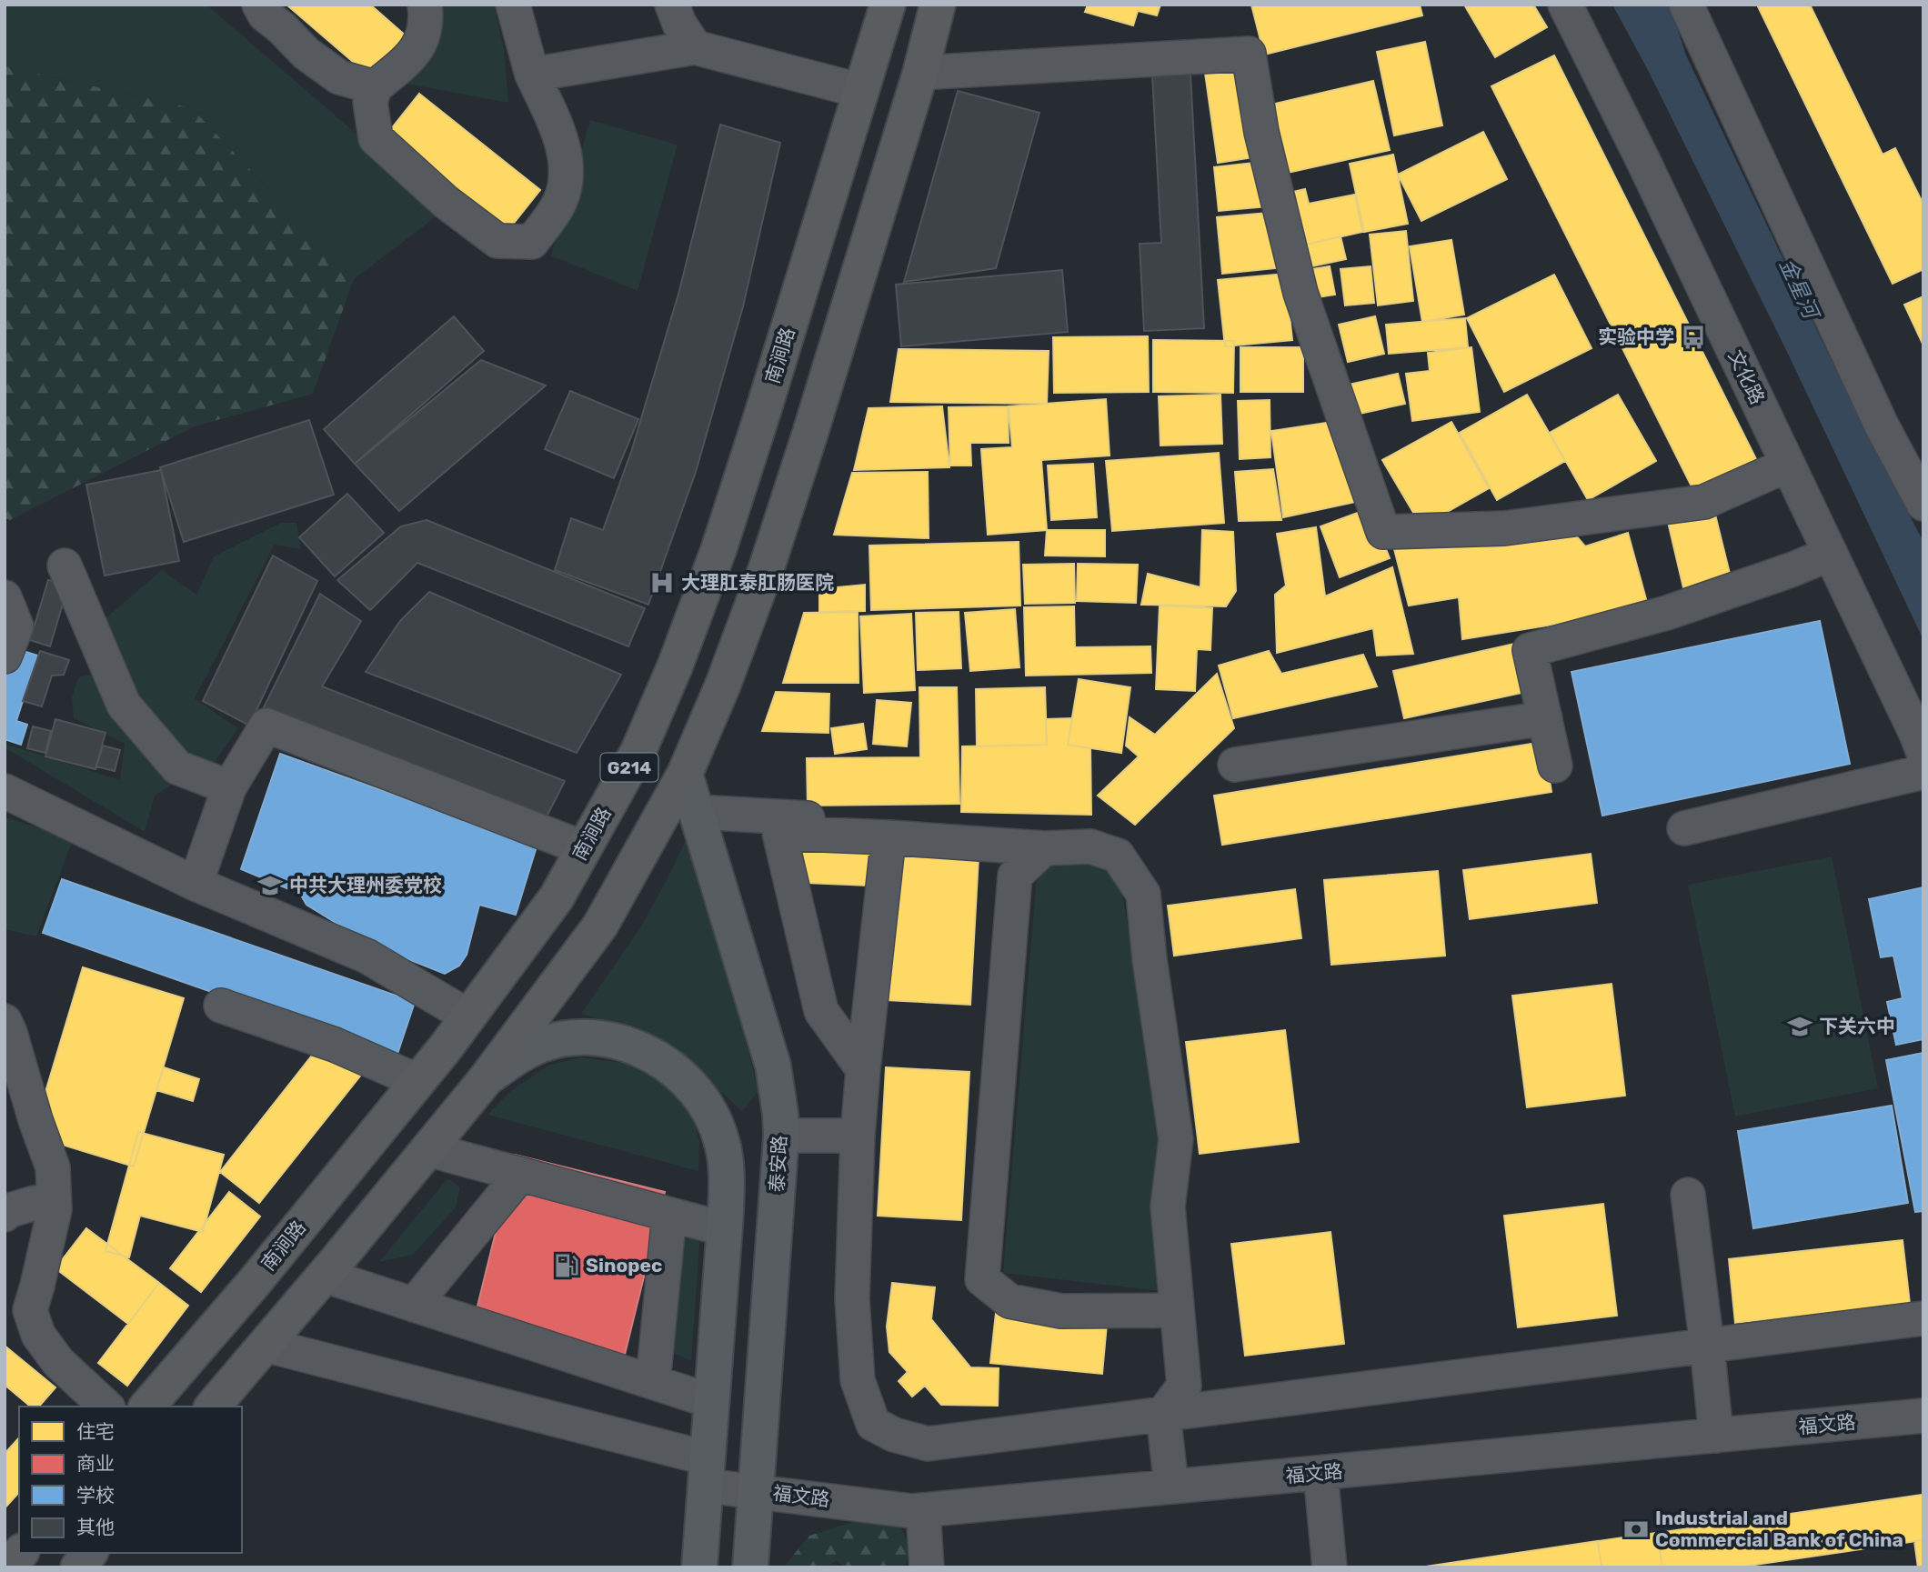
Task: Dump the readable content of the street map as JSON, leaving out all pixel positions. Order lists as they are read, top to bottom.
{
  "streets": {
    "highway": ["南涧路", "G214"],
    "main road": ["泰安路"],
    "street": ["文化路", "福文路"]
  },
  "crossings": [
    ["G214", "泰安路"],
    ["G214", "福文路"],
    ["泰安路", "福文路"]
  ],
  "water": ["金星河"],
  "places": {
    "bus stop": ["实验中学"],
    "hospital": ["大理肛泰肛肠医院"],
    "school or university": ["中共大理州委党校", "下关六中"],
    "fuel station": ["Sinopec"],
    "bank": ["Industrial and Commercial Bank of China"]
  },
  "legend": [
    "住宅",
    "商业",
    "学校",
    "其他"
  ]
}
